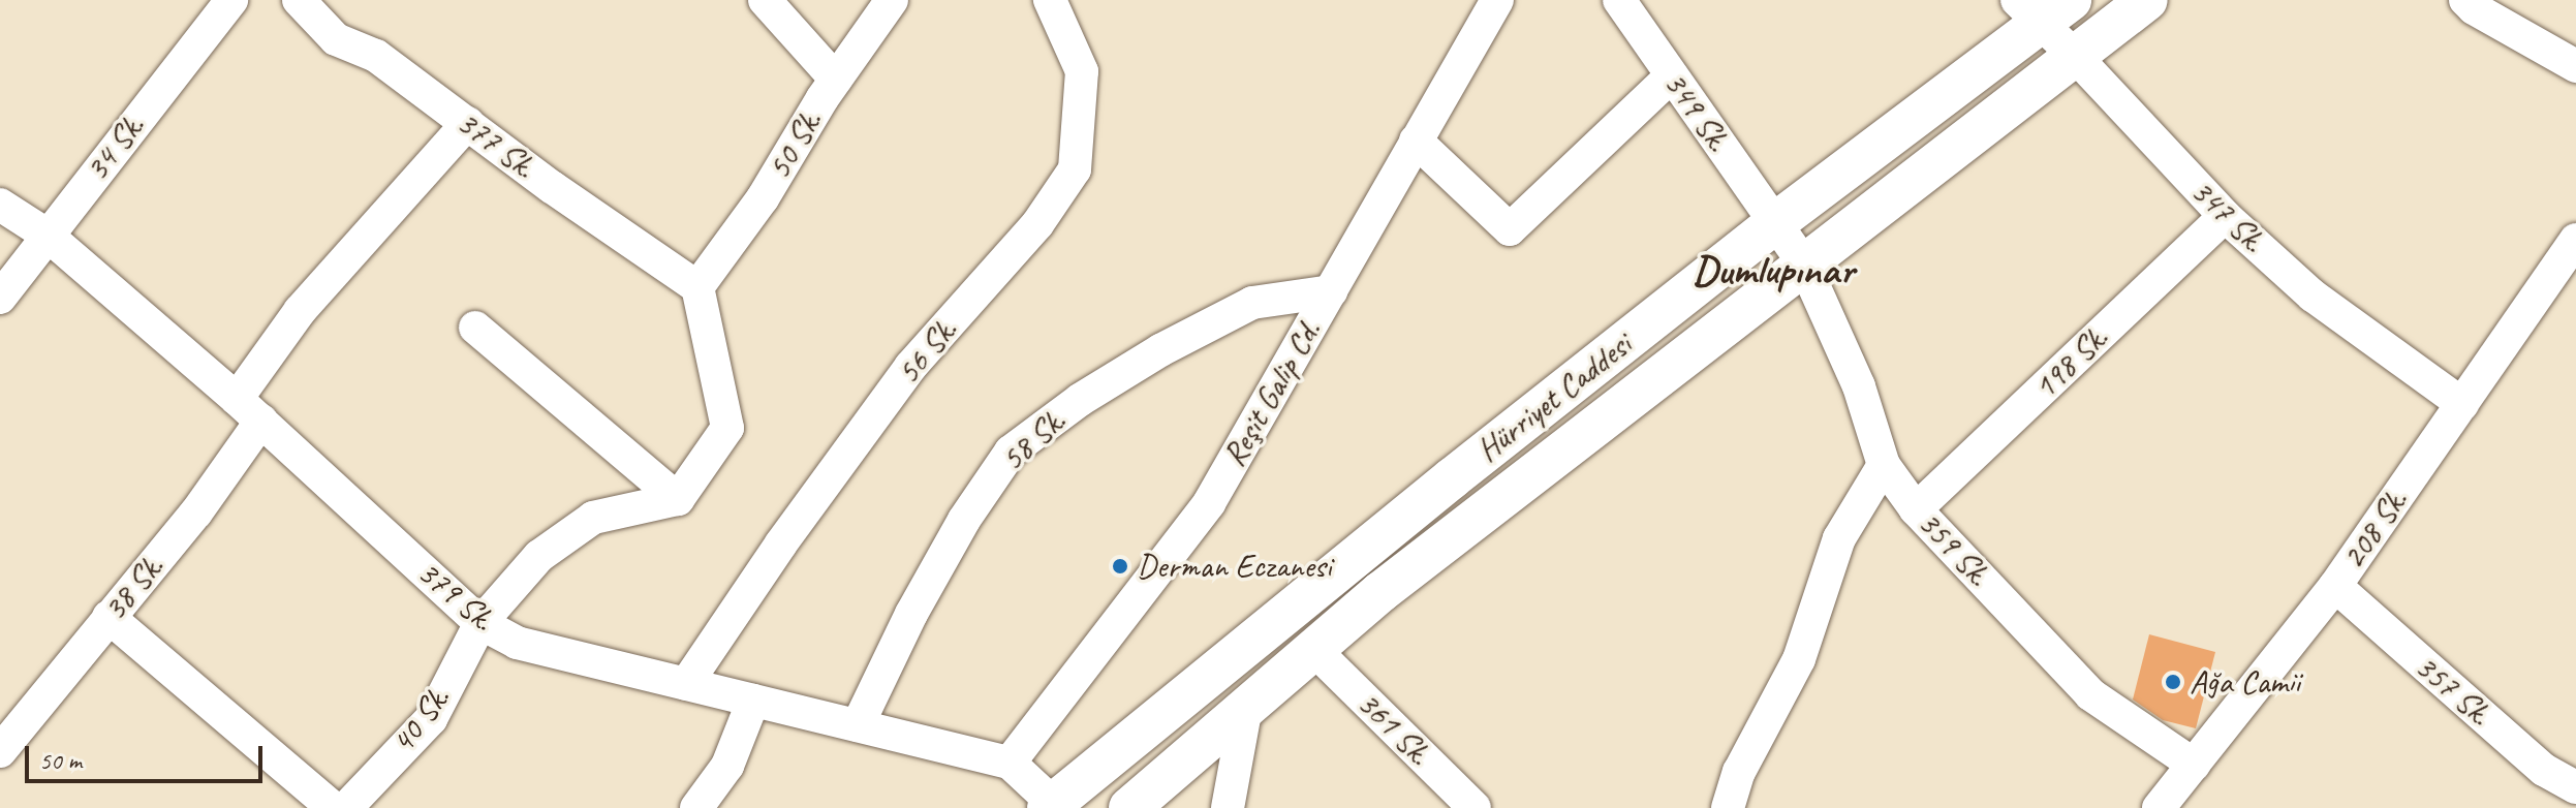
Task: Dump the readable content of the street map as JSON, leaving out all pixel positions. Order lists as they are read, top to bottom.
{
  "streets": {
    "main road": ["Hürriyet Caddesi"],
    "street": [
      "349 Sk.",
      "377 Sk.",
      "50 Sk.",
      "34 Sk.",
      "347 Sk.",
      "56 Sk.",
      "198 Sk.",
      "Reşit Galip Cd.",
      "58 Sk.",
      "208 Sk.",
      "359 Sk.",
      "38 Sk.",
      "379 Sk.",
      "357 Sk.",
      "40 Sk.",
      "361 Sk."
    ]
  },
  "crossings": [
    ["349 Sk.", "Hürriyet Caddesi"],
    ["349 Sk.", "359 Sk."],
    ["377 Sk.", "50 Sk."],
    ["34 Sk.", "379 Sk."],
    ["347 Sk.", "198 Sk."],
    ["347 Sk.", "Hürriyet Caddesi"],
    ["347 Sk.", "208 Sk."],
    ["56 Sk.", "379 Sk."],
    ["198 Sk.", "359 Sk."],
    ["Reşit Galip Cd.", "58 Sk."],
    ["Reşit Galip Cd.", "379 Sk."],
    ["Hürriyet Caddesi", "359 Sk."],
    ["Hürriyet Caddesi", "379 Sk."],
    ["Hürriyet Caddesi", "361 Sk."],
    ["58 Sk.", "379 Sk."],
    ["208 Sk.", "359 Sk."],
    ["208 Sk.", "357 Sk."],
    ["38 Sk.", "379 Sk."],
    ["379 Sk.", "40 Sk."]
  ],
  "districts": ["Dumlupınar"],
  "places": ["Derman Eczanesi", "Ağa Camii"],
  "scale_bar": "50 m"
}
